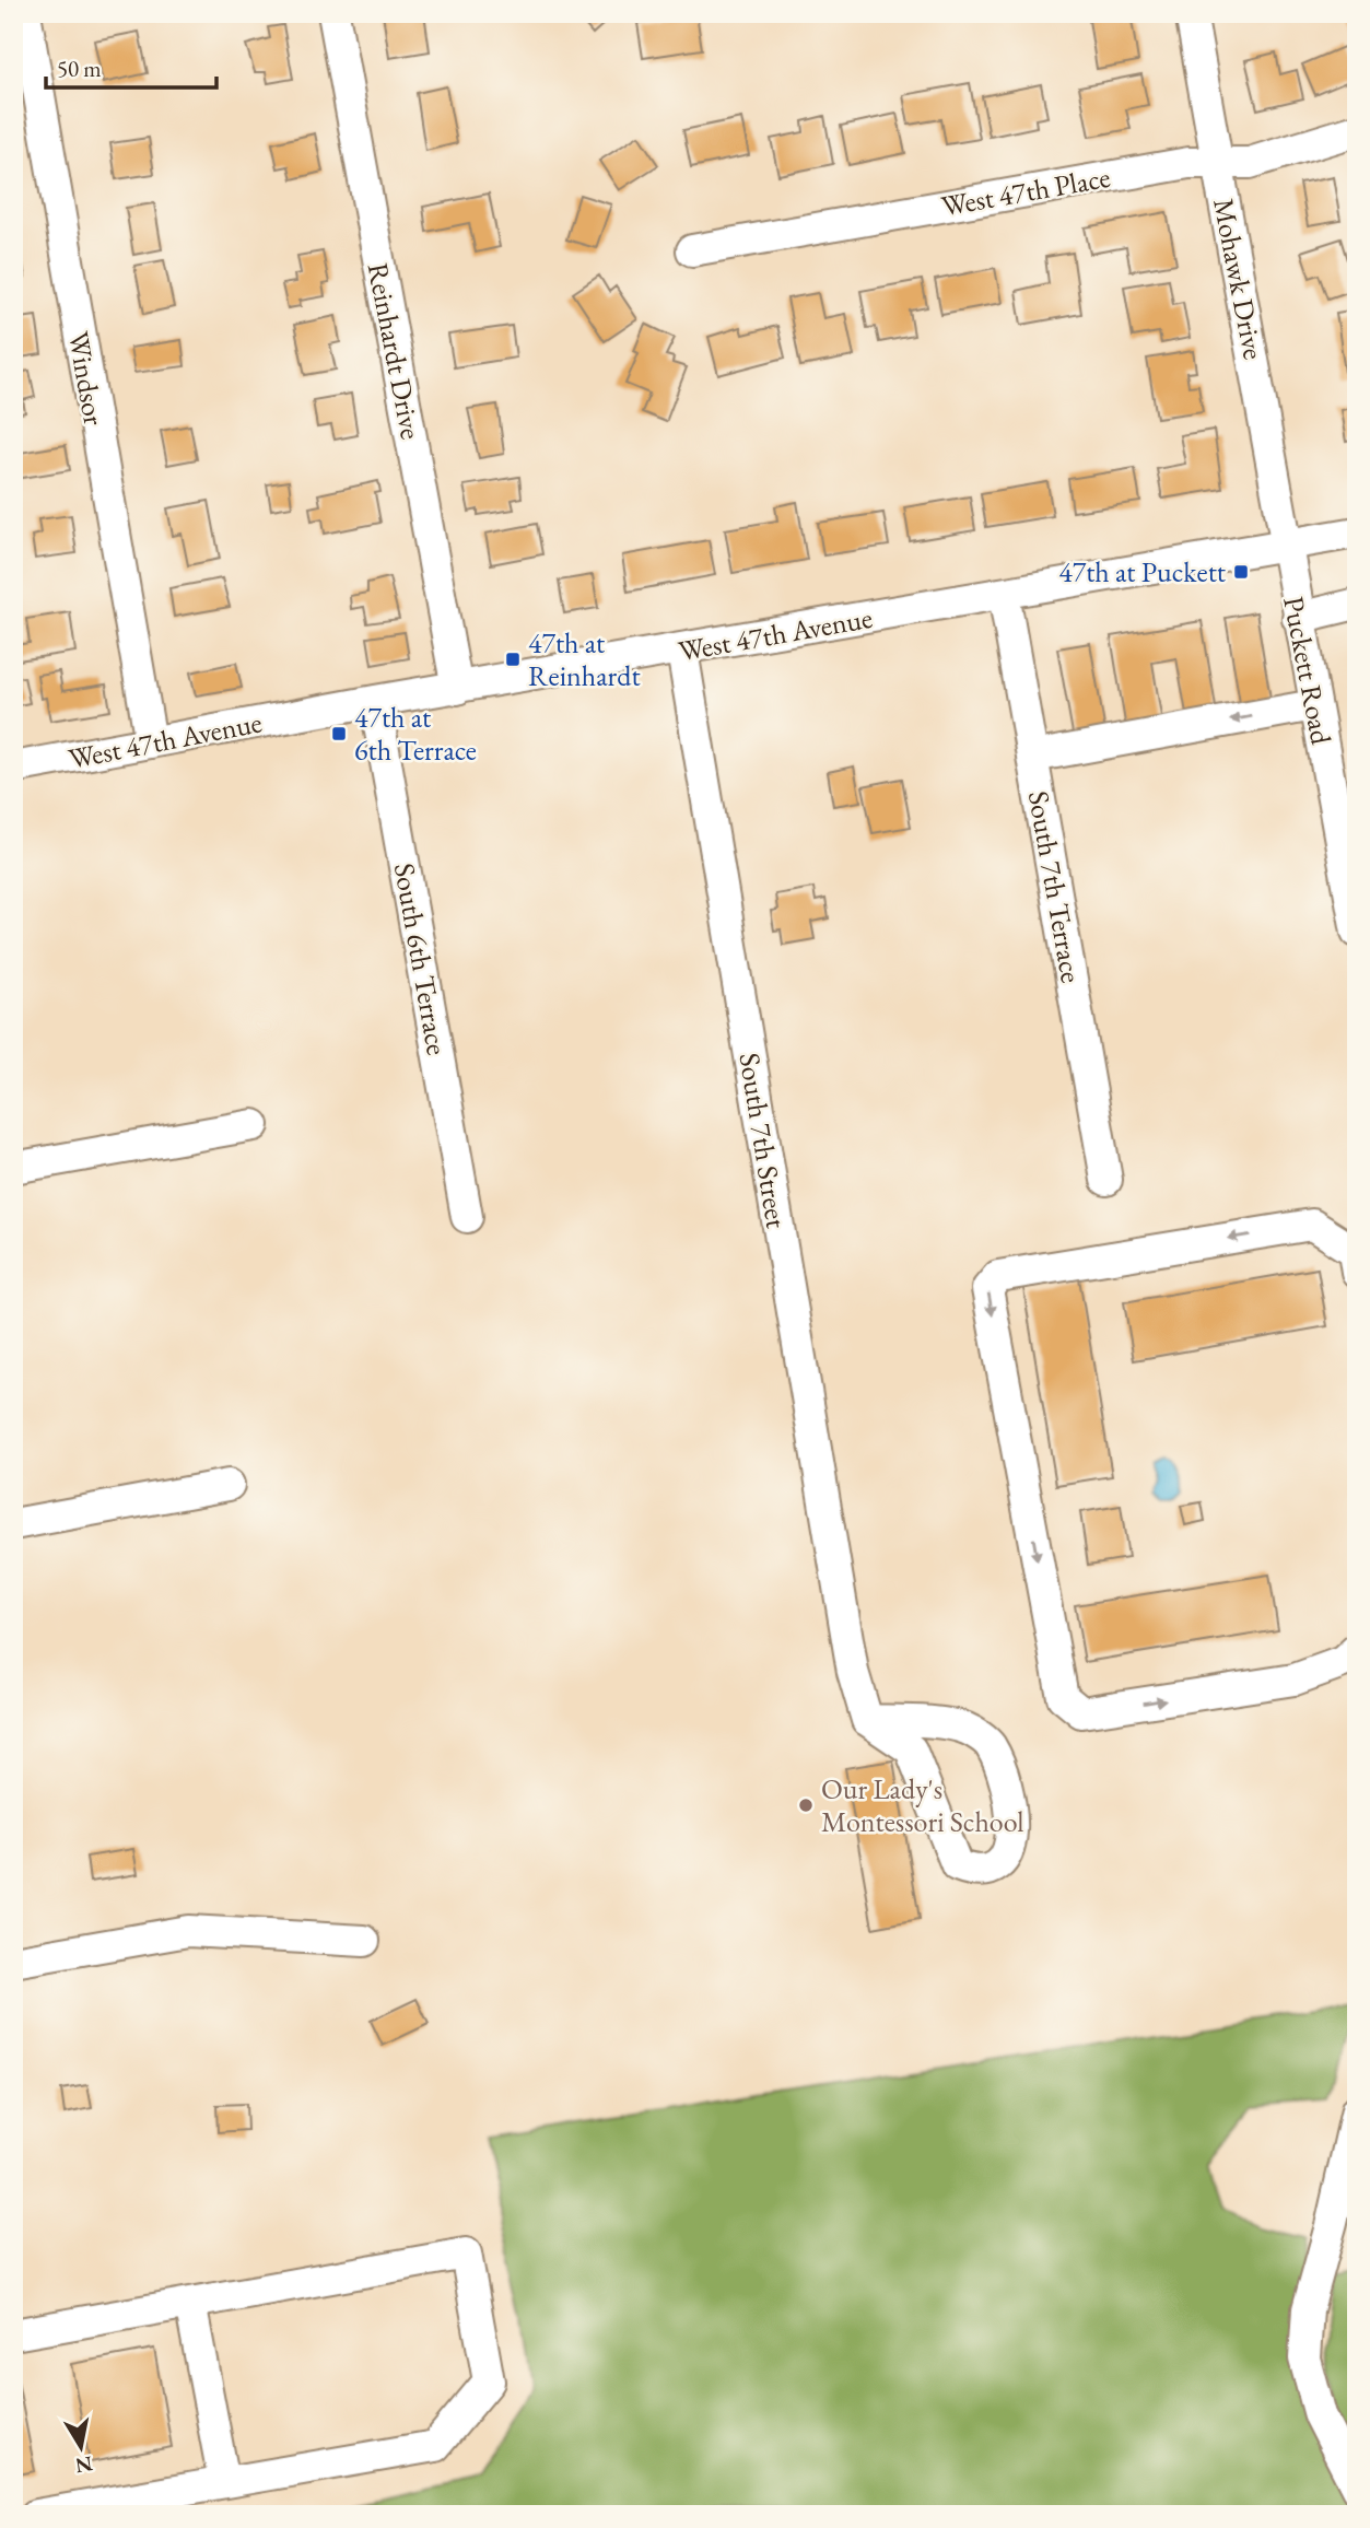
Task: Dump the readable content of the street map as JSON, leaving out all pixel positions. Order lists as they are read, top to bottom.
{
  "streets": {
    "street": [
      "West 47th Place",
      "Mohawk Drive",
      "Reinhardt Drive",
      "Windsor",
      "West 47th Avenue",
      "Puckett Road",
      "South 7th Terrace",
      "South 6th Terrace",
      "South 7th Street"
    ]
  },
  "crossings": [
    ["West 47th Place", "Mohawk Drive"],
    ["Mohawk Drive", "West 47th Avenue"],
    ["Mohawk Drive", "Puckett Road"],
    ["Reinhardt Drive", "West 47th Avenue"],
    ["Windsor", "West 47th Avenue"],
    ["West 47th Avenue", "Puckett Road"],
    ["West 47th Avenue", "South 7th Terrace"],
    ["West 47th Avenue", "South 6th Terrace"],
    ["West 47th Avenue", "South 7th Street"]
  ],
  "places": {
    "transit": ["47th at Puckett", "47th at Reinhardt", "47th at 6th Terrace"],
    "other": ["Our Lady's Montessori School"]
  },
  "scale_bar": "50 m",
  "north": "bottom"
}
